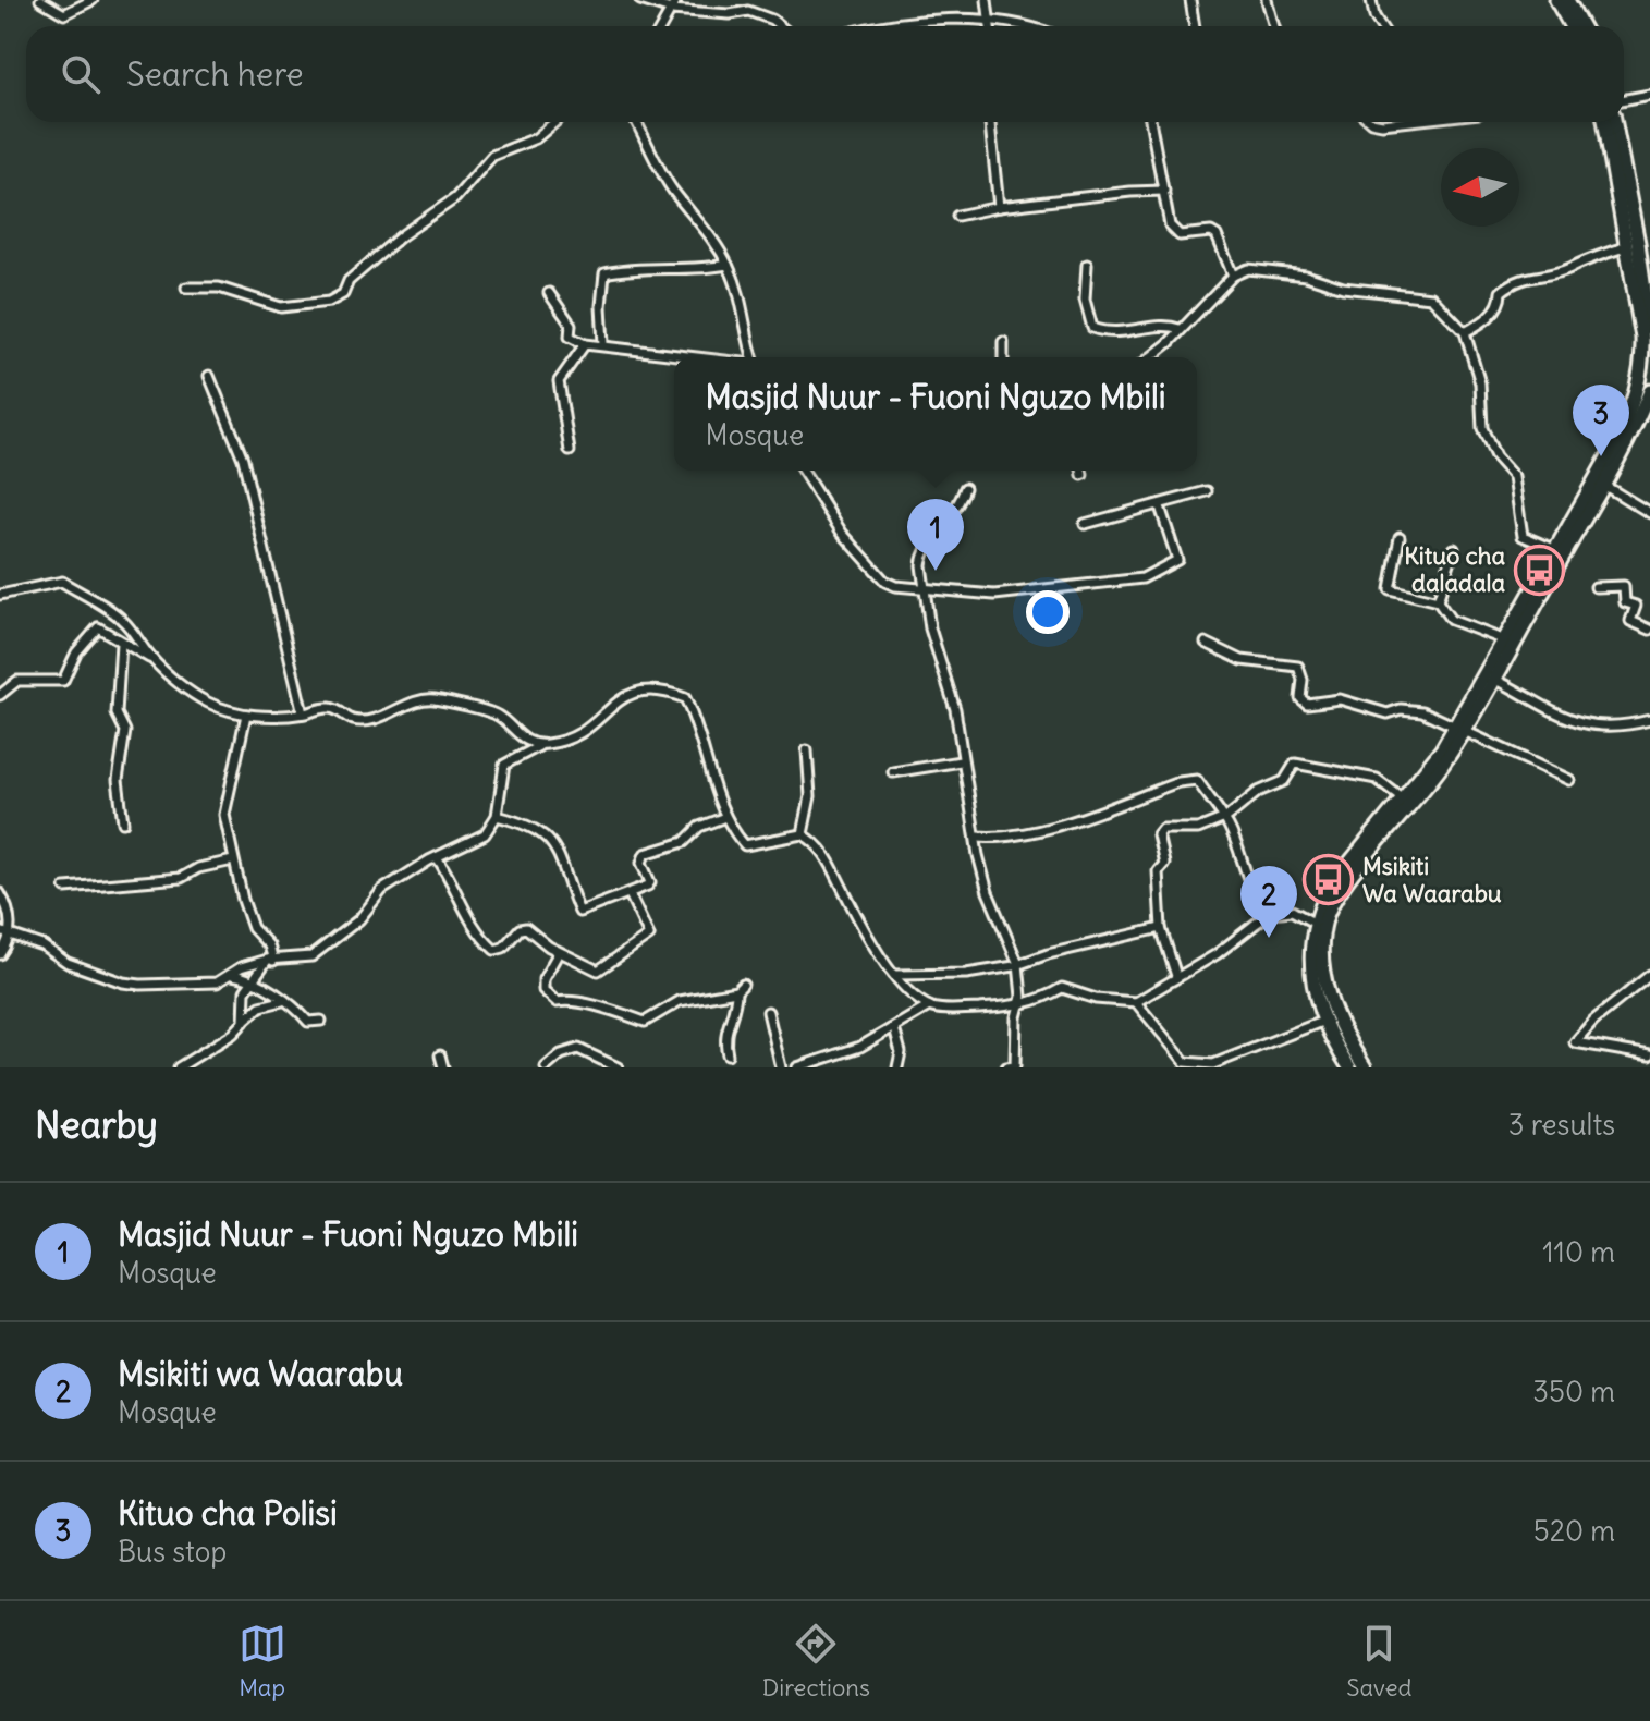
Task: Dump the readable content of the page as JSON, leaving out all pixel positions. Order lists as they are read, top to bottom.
{
  "places": {
    "bus stop": ["Kituo cha daladala", "Msikiti Wa Waarabu"]
  },
  "north": "left",
  "page": {
    "search": "Search here",
    "popup": ["Masjid Nuur - Fuoni Nguzo Mbili", "Mosque"],
    "pins": ["3", "1", "2"],
    "heading": ["Nearby", "3 results"],
    "list": [
      {
        "mark": "1",
        "name": "Masjid Nuur - Fuoni Nguzo Mbili",
        "note": "Mosque",
        "value": "110 m"
      },
      {
        "mark": "2",
        "name": "Msikiti wa Waarabu",
        "note": "Mosque",
        "value": "350 m"
      },
      {
        "mark": "3",
        "name": "Kituo cha Polisi",
        "note": "Bus stop",
        "value": "520 m"
      }
    ],
    "nav": ["Map", "Directions", "Saved"]
  }
}
